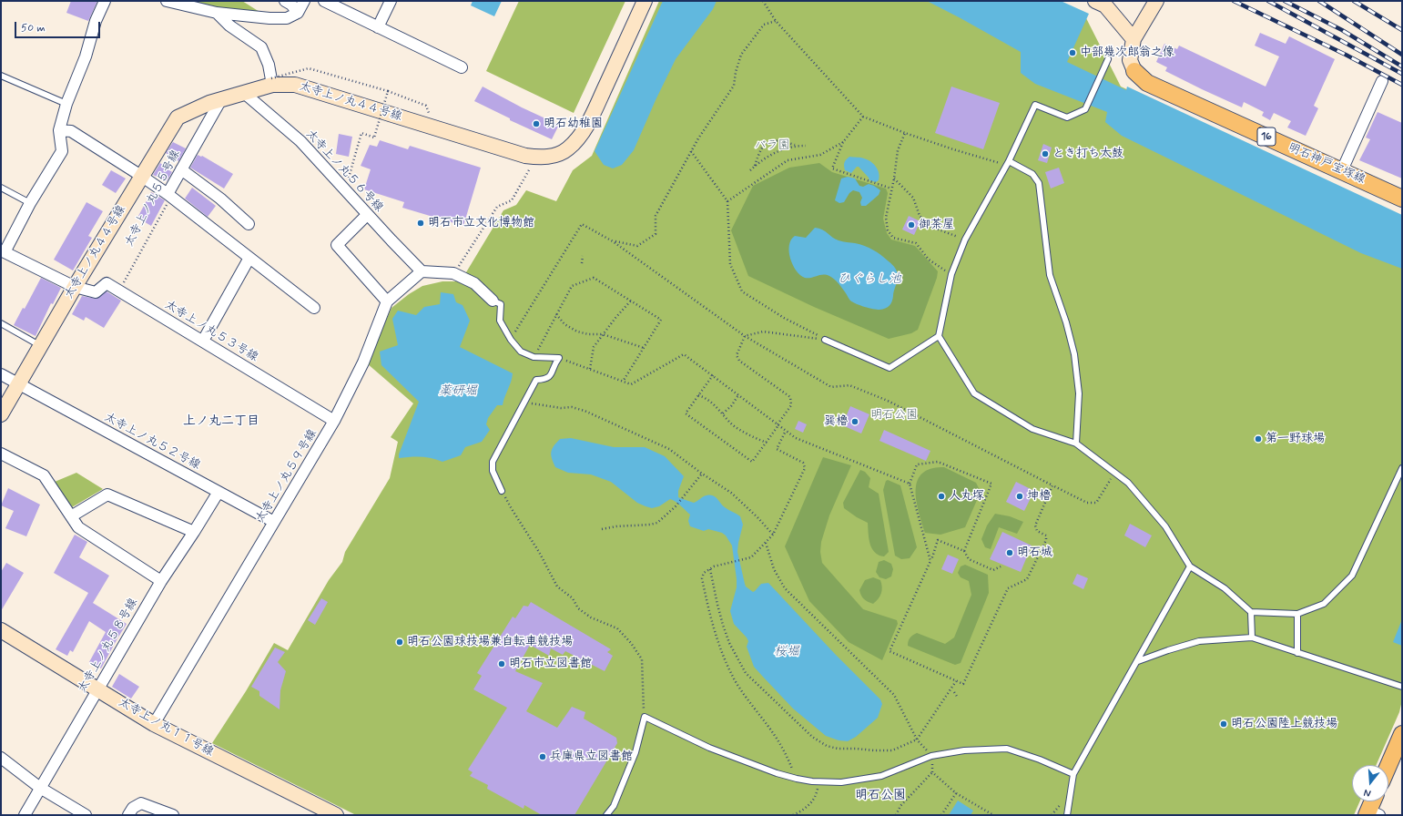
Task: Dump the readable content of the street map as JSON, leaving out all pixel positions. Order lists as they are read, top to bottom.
{
  "streets": {
    "main road": ["16", "明石神戸宝塚線"],
    "street": [
      "太寺上ノ丸４４号線",
      "太寺上ノ丸５６号線",
      "太寺上ノ丸５５号線",
      "太寺上ノ丸５３号線",
      "太寺上ノ丸５２号線",
      "太寺上ノ丸５９号線",
      "太寺上ノ丸５８号線",
      "太寺上ノ丸１１号線"
    ]
  },
  "crossings": [
    ["太寺上ノ丸４４号線", "太寺上ノ丸５６号線"],
    ["太寺上ノ丸４４号線", "太寺上ノ丸５５号線"],
    ["太寺上ノ丸４４号線", "太寺上ノ丸５３号線"],
    ["太寺上ノ丸４４号線", "太寺上ノ丸５２号線"],
    ["太寺上ノ丸５６号線", "太寺上ノ丸５９号線"],
    ["太寺上ノ丸５５号線", "太寺上ノ丸５３号線"],
    ["太寺上ノ丸５３号線", "太寺上ノ丸５９号線"],
    ["太寺上ノ丸５２号線", "太寺上ノ丸５９号線"],
    ["太寺上ノ丸５２号線", "太寺上ノ丸５８号線"],
    ["太寺上ノ丸５９号線", "太寺上ノ丸１１号線"],
    ["太寺上ノ丸５８号線", "太寺上ノ丸１１号線"]
  ],
  "districts": ["上ノ丸二丁目", "明石公園"],
  "water": ["ひぐらし池", "薬研堀", "桜堀"],
  "parks": ["バラ園", "明石公園"],
  "places": [
    "中部幾次郎翁之像",
    "明石幼稚園",
    "とき打ち太鼓",
    "明石市立文化博物館",
    "御茶屋",
    "巽櫓",
    "第一野球場",
    "人丸塚",
    "坤櫓",
    "明石城",
    "明石公園球技場兼自転車競技場",
    "明石市立図書館",
    "明石公園陸上競技場",
    "兵庫県立図書館"
  ],
  "scale_bar": "50 m",
  "north": "bottom"
}
